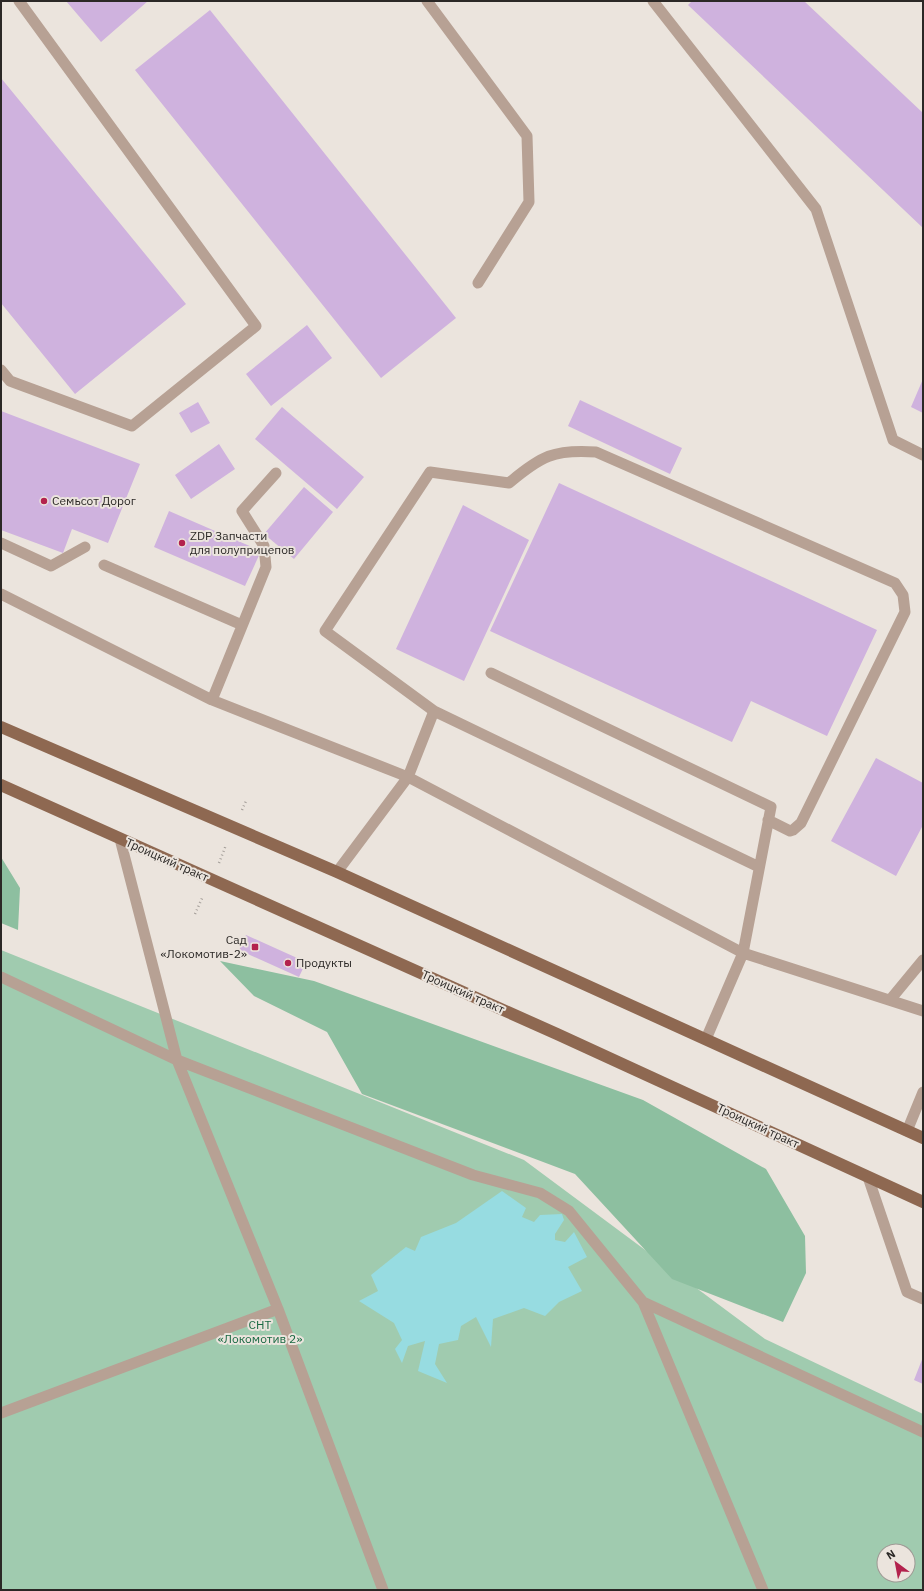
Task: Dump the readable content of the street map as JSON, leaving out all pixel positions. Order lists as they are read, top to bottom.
{
  "streets": {
    "main road": ["Троицкий тракт"]
  },
  "parks": ["СНТ «Локомотив 2»"],
  "places": {
    "other": ["Семьсот Дорог", "ZDP Запчасти для полуприцепов", "Продукты"],
    "transit": ["Сад «Локомотив-2»"]
  },
  "north": "top left"
}
